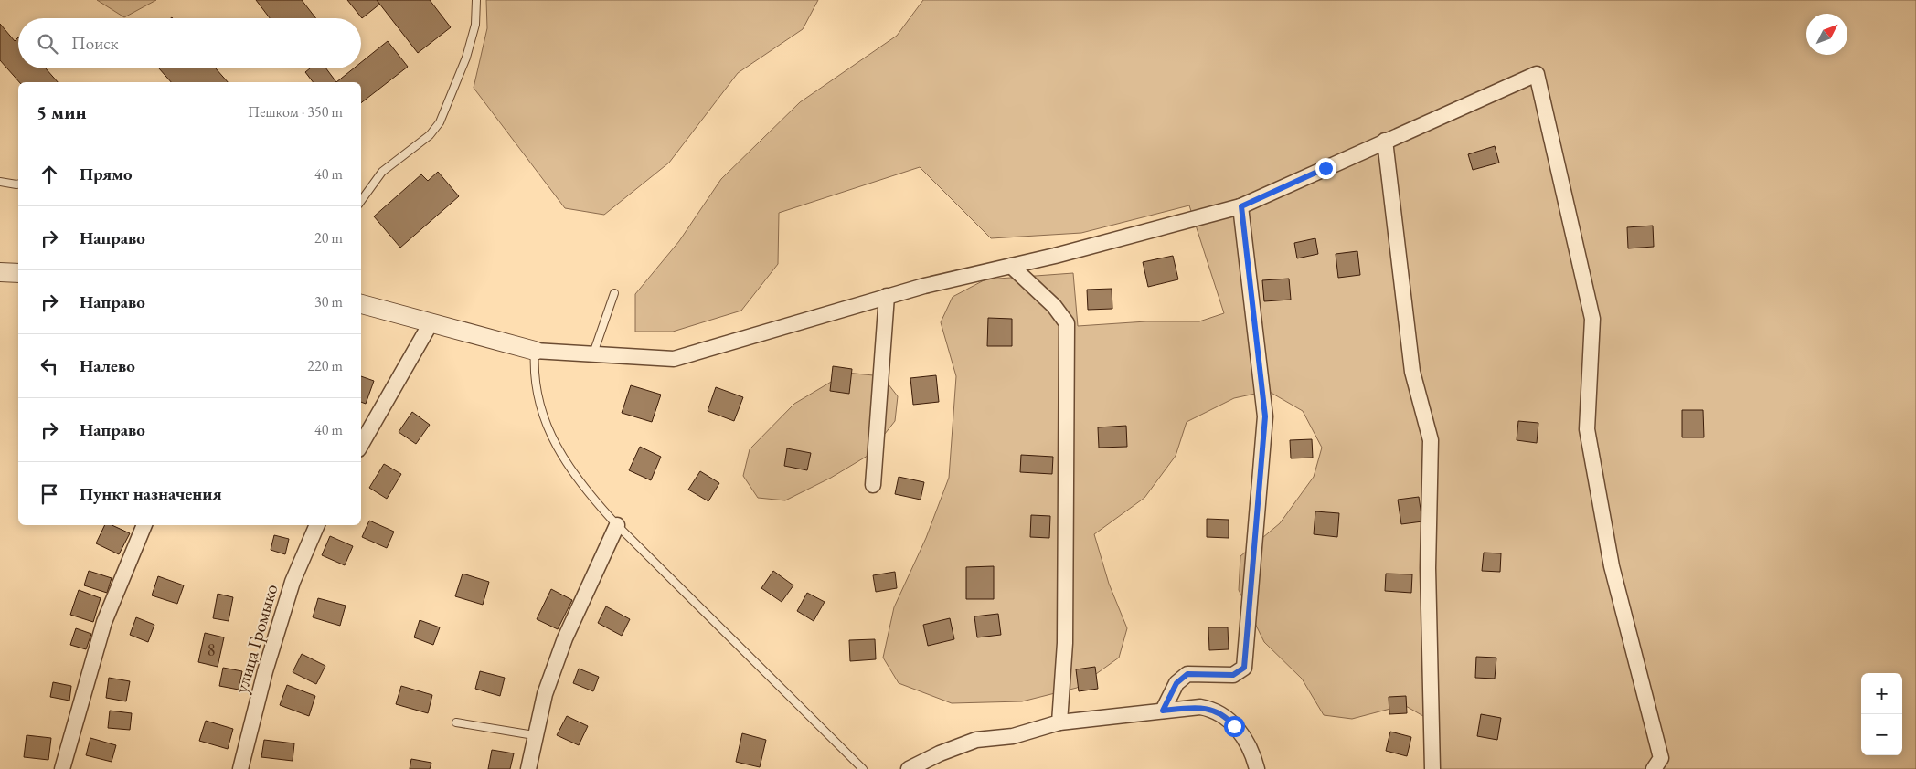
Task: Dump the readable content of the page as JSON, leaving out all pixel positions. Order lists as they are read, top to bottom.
{
  "streets": {
    "street": ["улица Громыко"]
  },
  "house_numbers": ["8"],
  "north": "top right",
  "page": {
    "search": "Поиск",
    "heading": ["5 мин", "Пешком · 350 m"],
    "list": [
      ["Прямо", "40 m"],
      ["Направо", "20 m"],
      ["Направо", "30 m"],
      ["Налево", "220 m"],
      ["Направо", "40 m"],
      "Пункт назначения"
    ],
    "map_buttons": ["+", "−"]
  }
}
